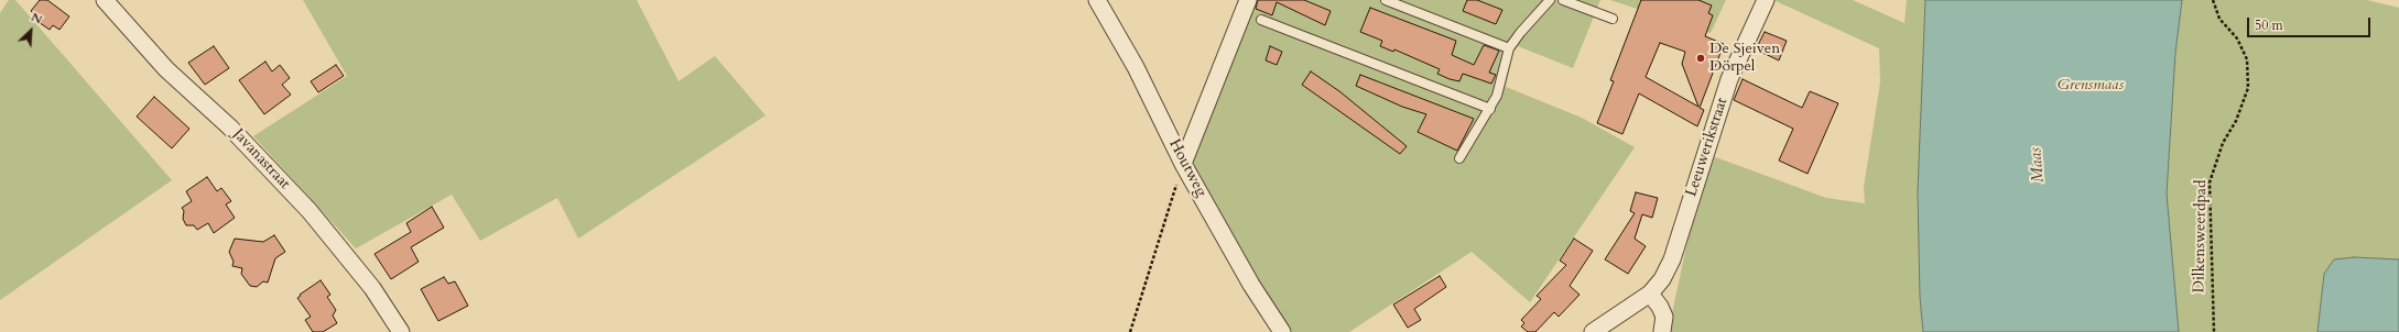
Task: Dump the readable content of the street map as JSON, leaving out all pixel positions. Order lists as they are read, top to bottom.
{
  "streets": {
    "street": ["Leeuwerikstraat", "Javanastraat", "Houtweg"],
    "path": ["Dilkensweerdpad"]
  },
  "water": ["Maas"],
  "parks": ["Grensmaas"],
  "places": ["De Sjeiven Dörpel"],
  "scale_bar": "50 m",
  "north": "top right"
}
